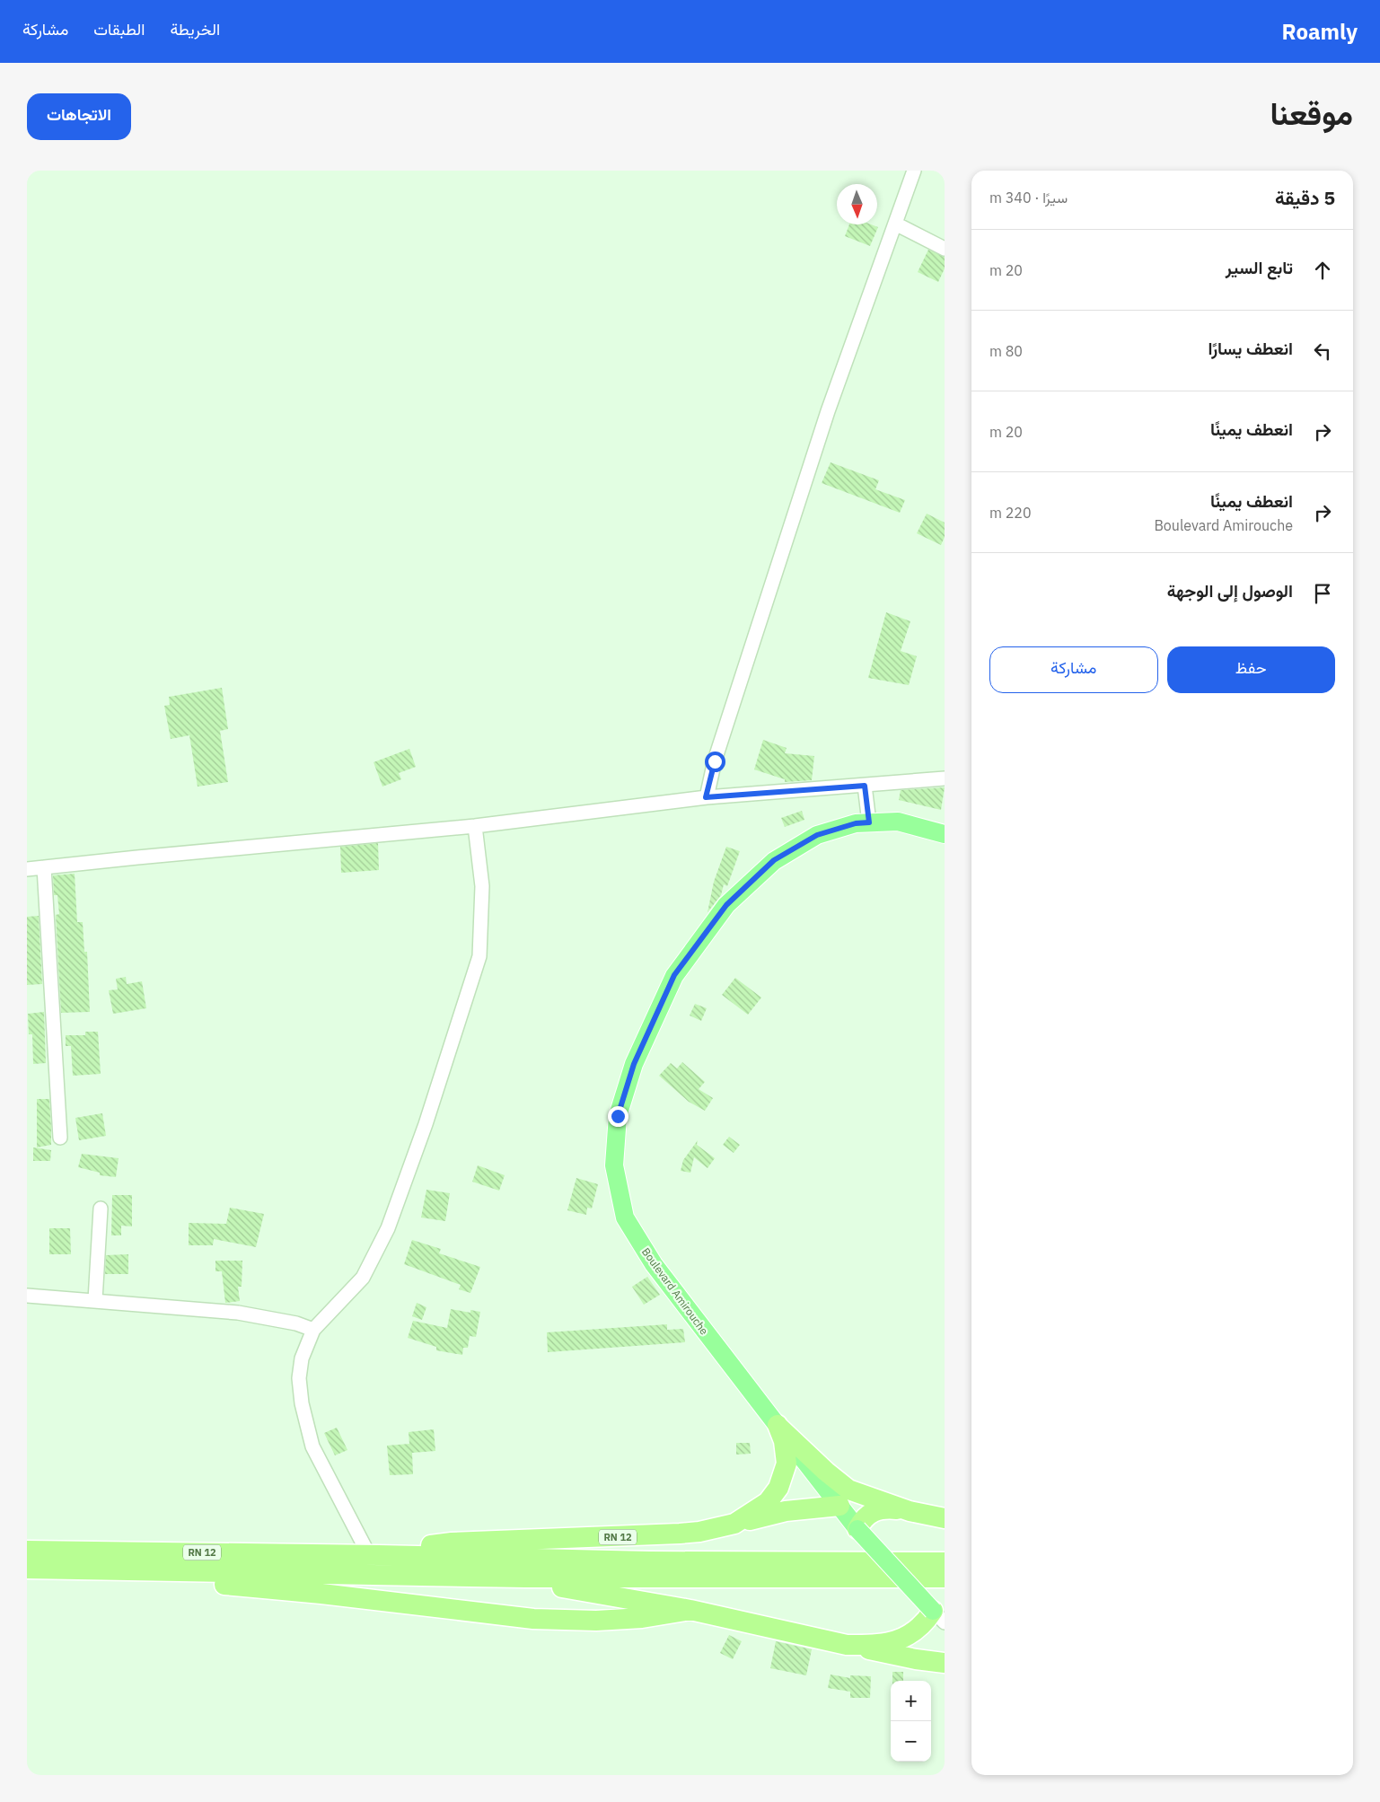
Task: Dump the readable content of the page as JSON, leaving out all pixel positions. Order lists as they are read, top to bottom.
{
  "streets": {
    "highway": ["RN 12"],
    "main road": ["Boulevard Amirouche"]
  },
  "crossings": [
    ["Boulevard Amirouche", "RN 12"]
  ],
  "north": "bottom",
  "page": {
    "header": "Roamly",
    "nav": ["الخريطة", "الطبقات", "مشاركة"],
    "title": "موقعنا",
    "buttons": [
      "الاتجاهات",
      ["حفظ", "مشاركة"]
    ],
    "heading": ["5 دقيقة", "سيرًا · 340 m"],
    "list": [
      ["تابع السير", "20 m"],
      ["انعطف يسارًا", "80 m"],
      ["انعطف يمينًا", "20 m"],
      ["انعطف يمينًا", "Boulevard Amirouche", "220 m"],
      "الوصول إلى الوجهة"
    ],
    "map_buttons": ["+", "−"]
  }
}
